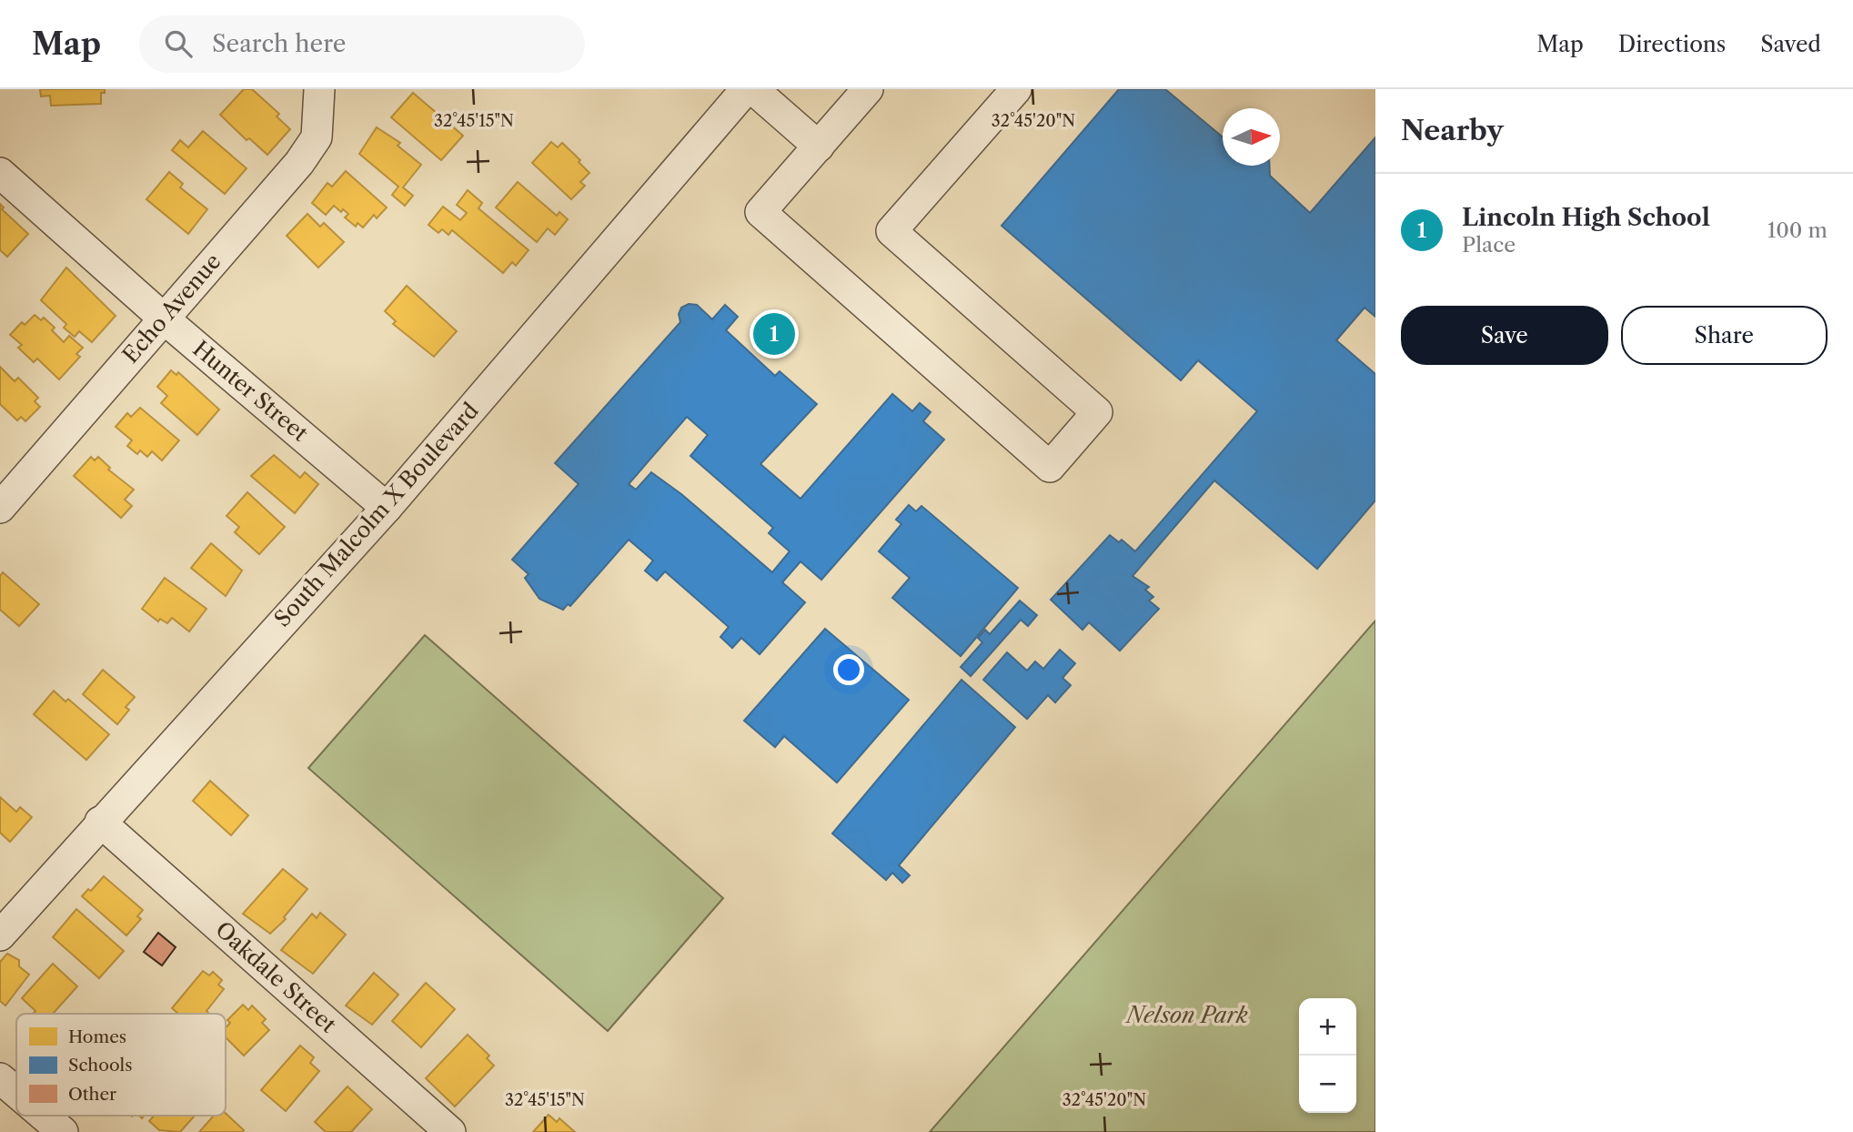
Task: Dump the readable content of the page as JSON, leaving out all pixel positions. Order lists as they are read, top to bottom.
{
  "streets": {
    "street": [
      "Echo Avenue",
      "Hunter Street",
      "South Malcolm X Boulevard",
      "Oakdale Street"
    ]
  },
  "crossings": [
    ["Echo Avenue", "Hunter Street"],
    ["Hunter Street", "South Malcolm X Boulevard"],
    ["South Malcolm X Boulevard", "Oakdale Street"]
  ],
  "parks": ["Nelson Park"],
  "legend": ["Homes", "Schools", "Other"],
  "north": "right",
  "page": {
    "header": "Map",
    "search": "Search here",
    "nav": ["Map", "Directions", "Saved"],
    "heading": "Nearby",
    "list": [
      {
        "mark": "1",
        "name": "Lincoln High School",
        "note": "Place",
        "value": "100 m"
      }
    ],
    "buttons": ["Save", "Share"],
    "pins": "1",
    "map_buttons": ["+", "−"]
  },
  "coordinates": ["32°45'15\"N", "32°45'20\"N"]
}
